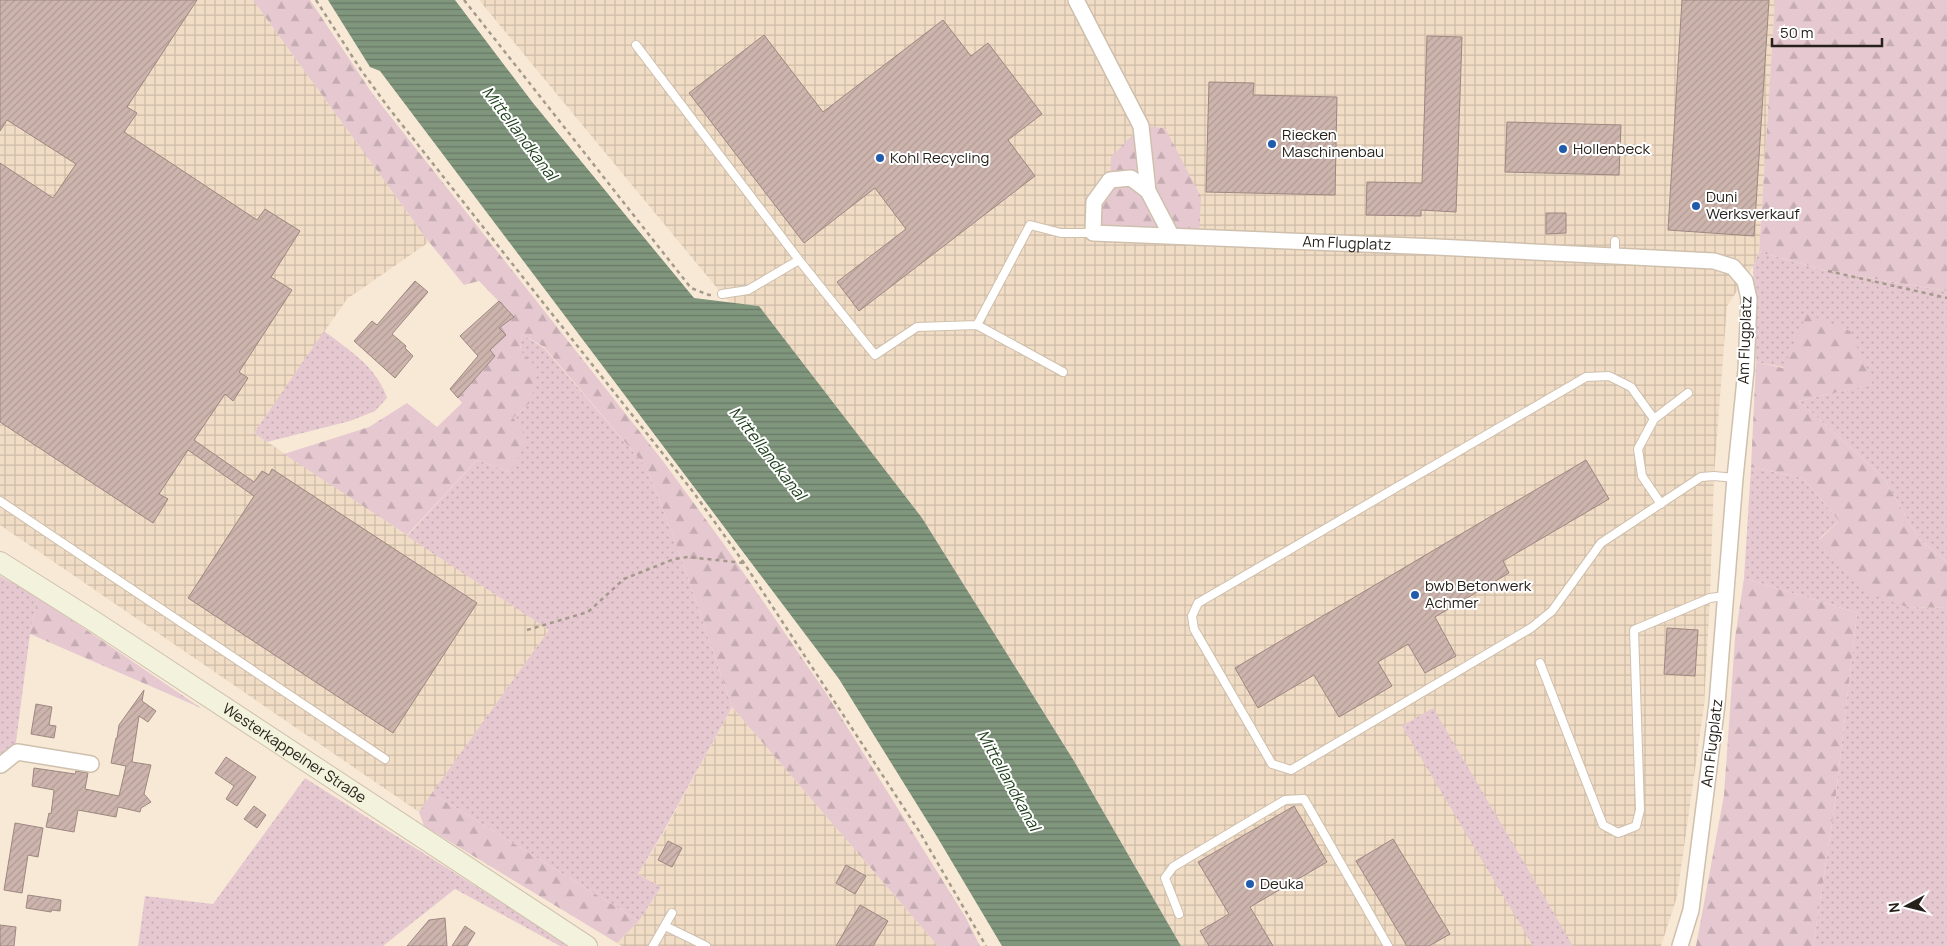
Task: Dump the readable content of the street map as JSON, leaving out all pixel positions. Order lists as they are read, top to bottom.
{
  "streets": {
    "main road": ["Westerkappelner Straße"],
    "street": ["Am Flugplatz"]
  },
  "water": ["Mittellandkanal"],
  "places": [
    "Riecken Maschinenbau",
    "Hollenbeck",
    "Kohl Recycling",
    "Duni Werksverkauf",
    "bwb Betonwerk Achmer",
    "Deuka"
  ],
  "scale_bar": "50 m",
  "north": "left"
}
